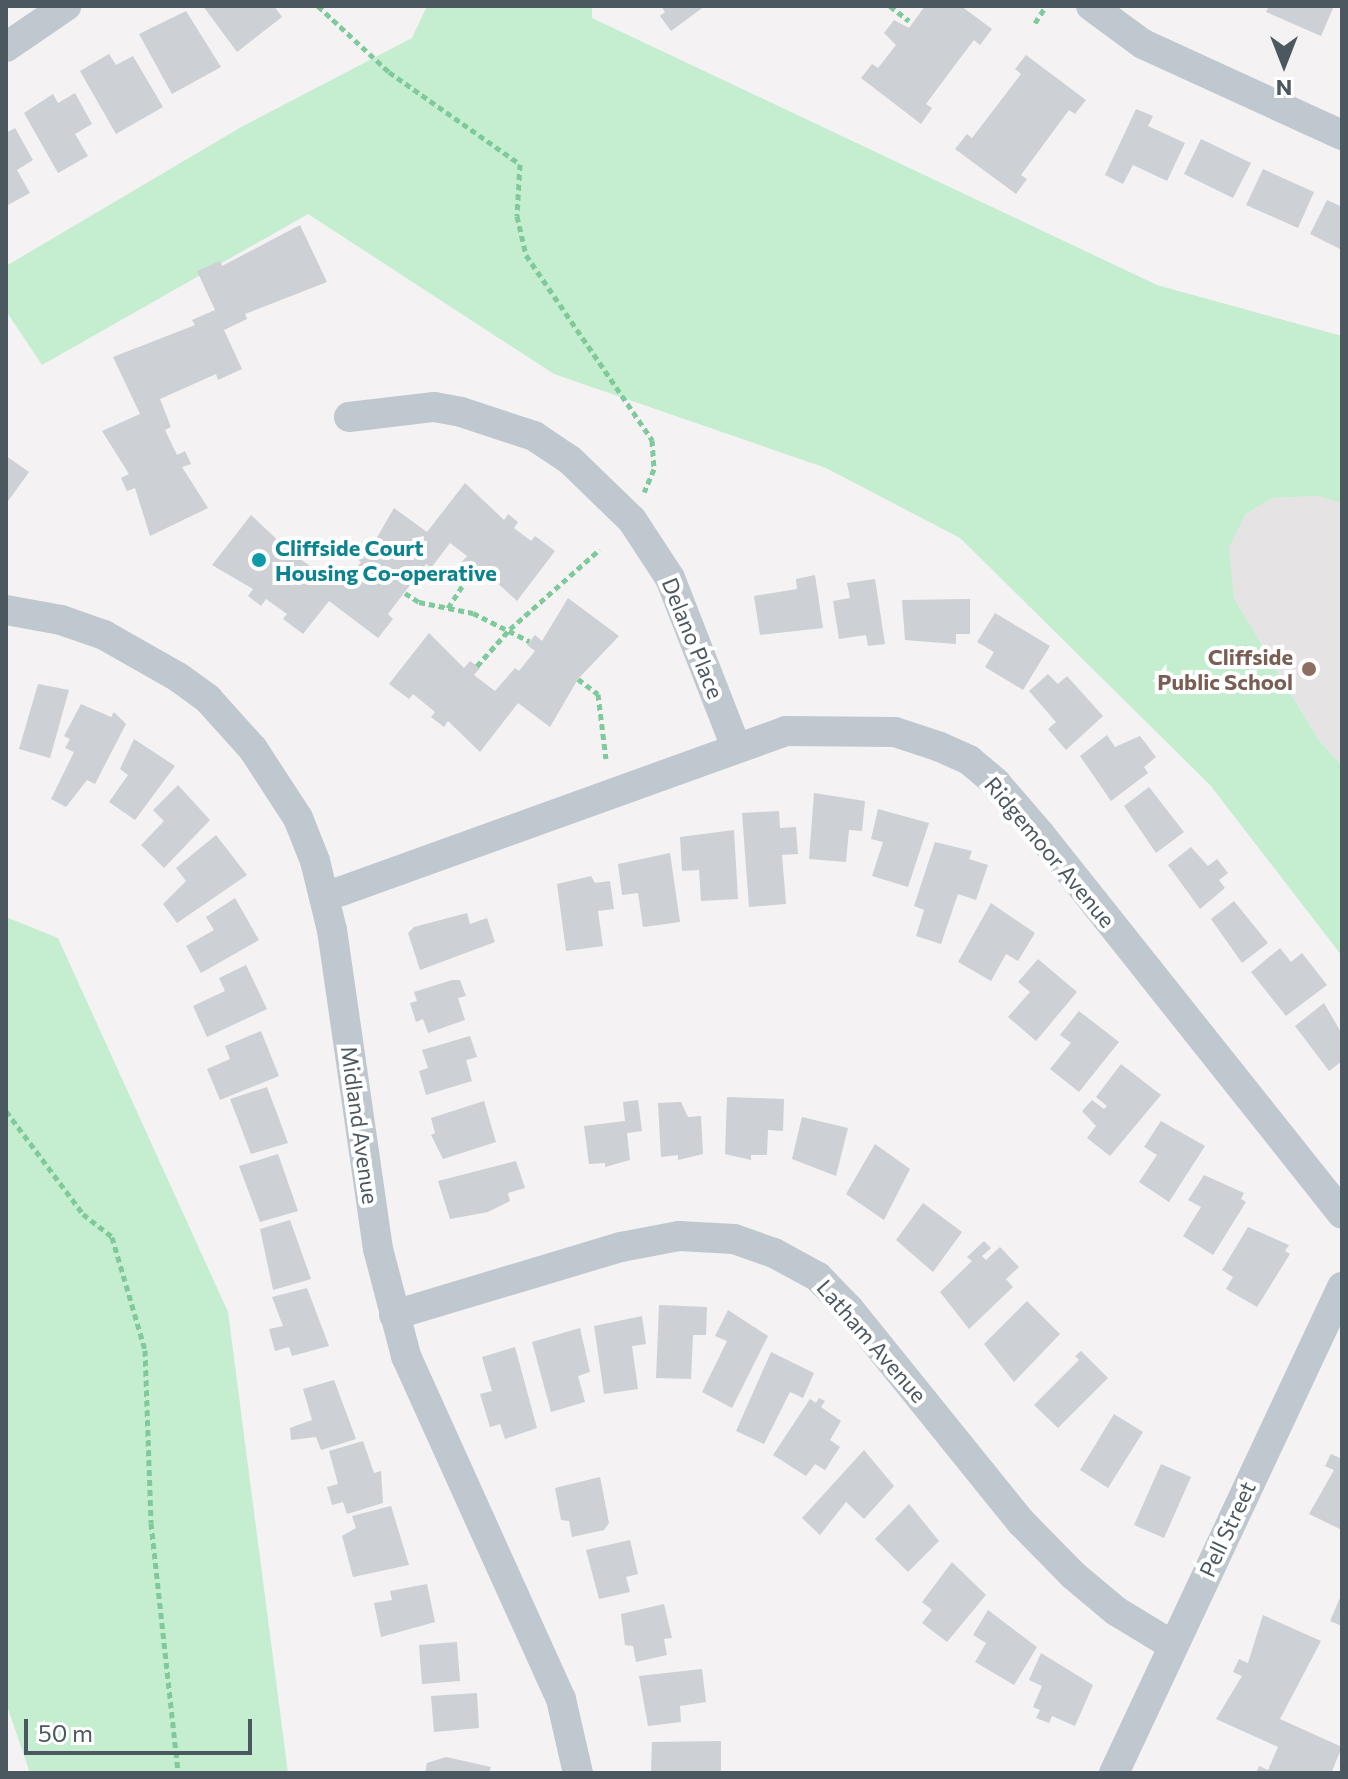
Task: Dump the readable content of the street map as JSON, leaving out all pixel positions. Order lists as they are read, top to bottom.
{
  "streets": {
    "street": [
      "Delano Place",
      "Ridgemoor Avenue",
      "Midland Avenue",
      "Latham Avenue",
      "Pell Street"
    ]
  },
  "crossings": [
    ["Delano Place", "Ridgemoor Avenue"],
    ["Ridgemoor Avenue", "Midland Avenue"],
    ["Midland Avenue", "Latham Avenue"],
    ["Latham Avenue", "Pell Street"]
  ],
  "places": ["Cliffside Court Housing Co-operative", "Cliffside Public School"],
  "scale_bar": "50 m",
  "north": "bottom"
}
